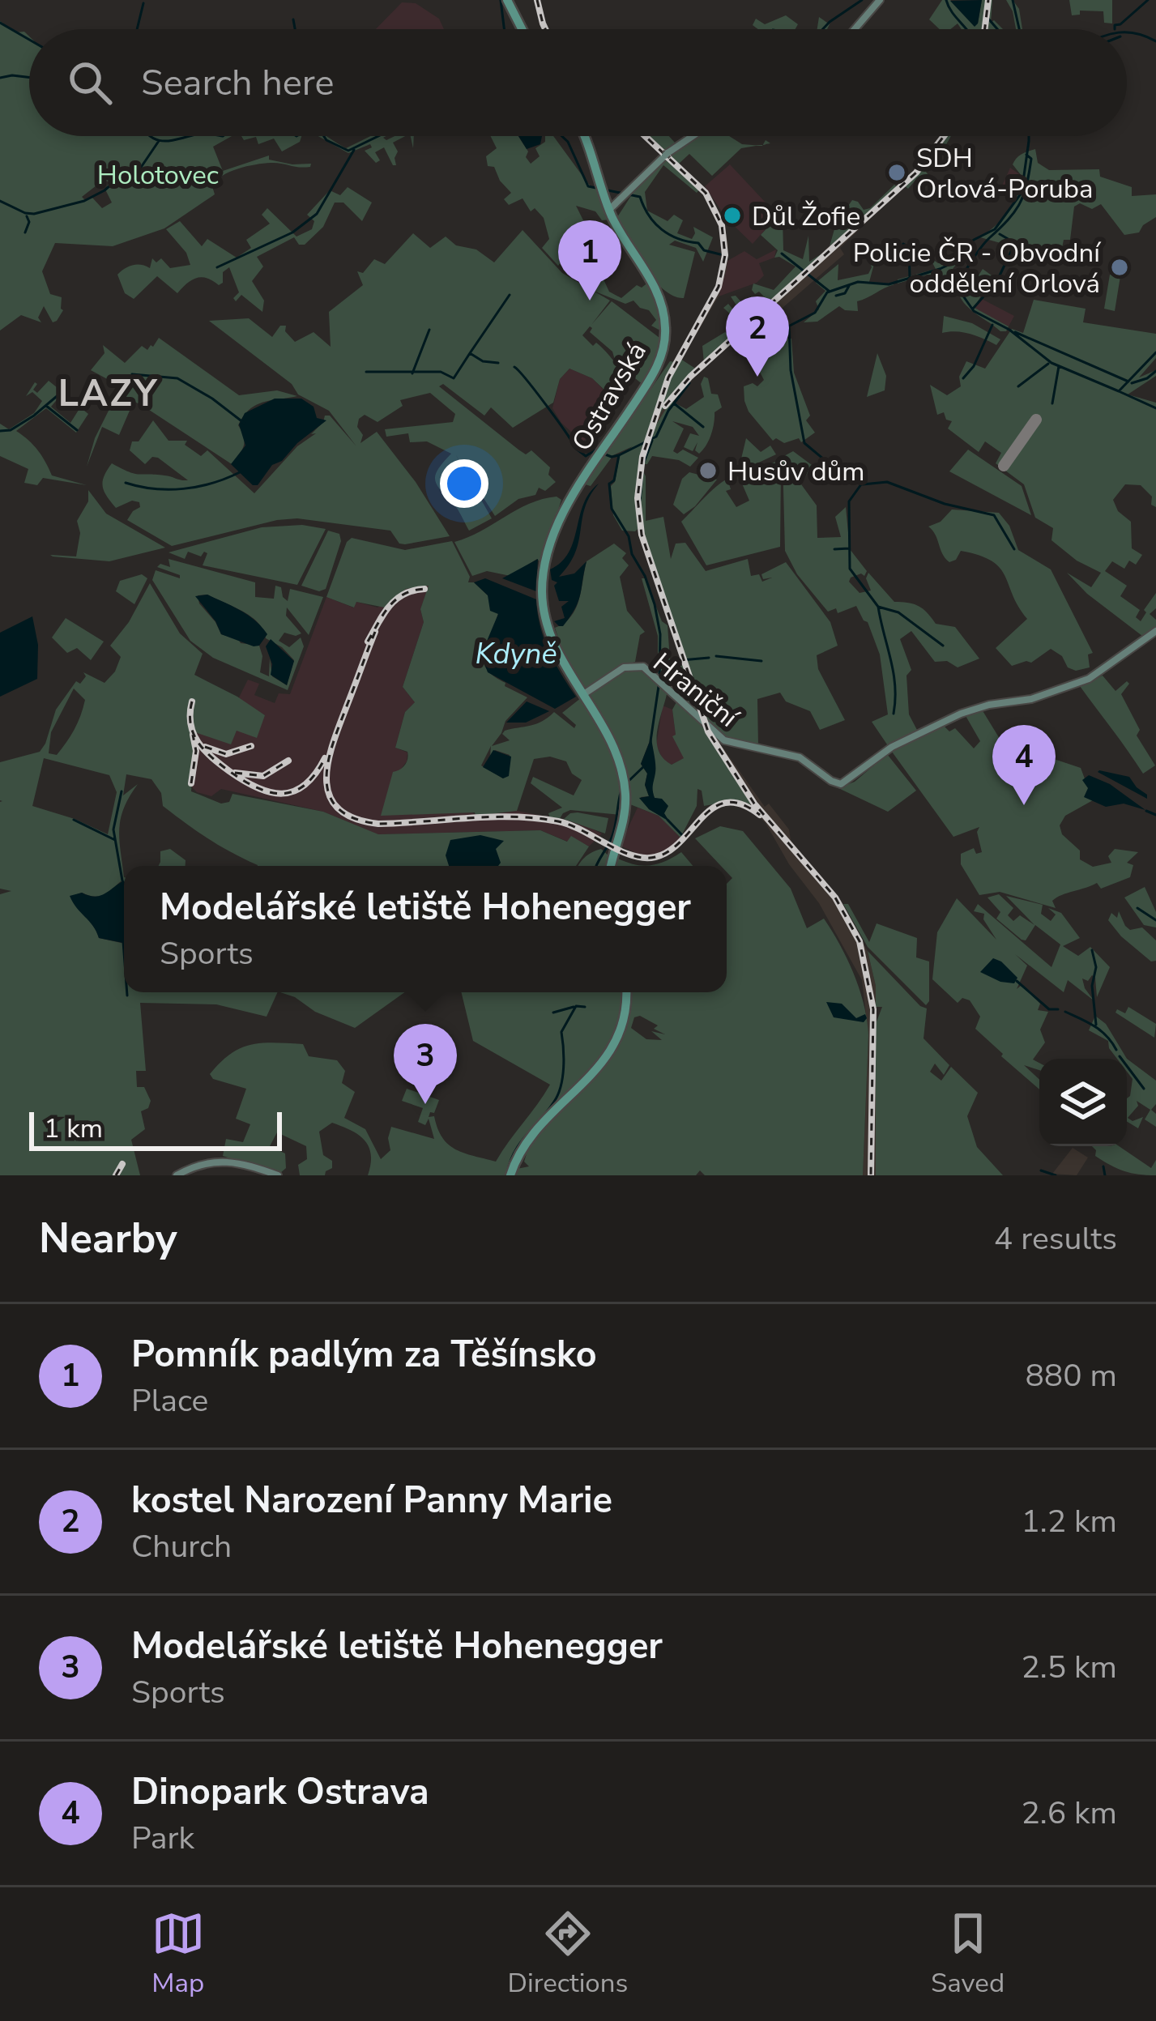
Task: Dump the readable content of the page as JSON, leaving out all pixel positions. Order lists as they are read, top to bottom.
{
  "streets": {
    "main road": ["Ostravská", "Hraniční"]
  },
  "crossings": [
    ["Ostravská", "Hraniční"]
  ],
  "districts": ["LAZY"],
  "water": ["Kdyně"],
  "parks": ["Holotovec"],
  "places": [
    "SDH Orlová-Poruba",
    "Důl Žofie",
    "Policie ČR - Obvodní oddělení Orlová",
    "Husův dům"
  ],
  "scale_bar": "1 km",
  "page": {
    "search": "Search here",
    "pins": [
      "1",
      "2",
      "4",
      "3"
    ],
    "popup": ["Modelářské letiště Hohenegger", "Sports"],
    "scale": "1 km",
    "heading": ["Nearby", "4 results"],
    "list": [
      {
        "mark": "1",
        "name": "Pomník padlým za Těšínsko",
        "note": "Place",
        "value": "880 m"
      },
      {
        "mark": "2",
        "name": "kostel Narození Panny Marie",
        "note": "Church",
        "value": "1.2 km"
      },
      {
        "mark": "3",
        "name": "Modelářské letiště Hohenegger",
        "note": "Sports",
        "value": "2.5 km"
      },
      {
        "mark": "4",
        "name": "Dinopark Ostrava",
        "note": "Park",
        "value": "2.6 km"
      }
    ],
    "nav": ["Map", "Directions", "Saved"]
  }
}
